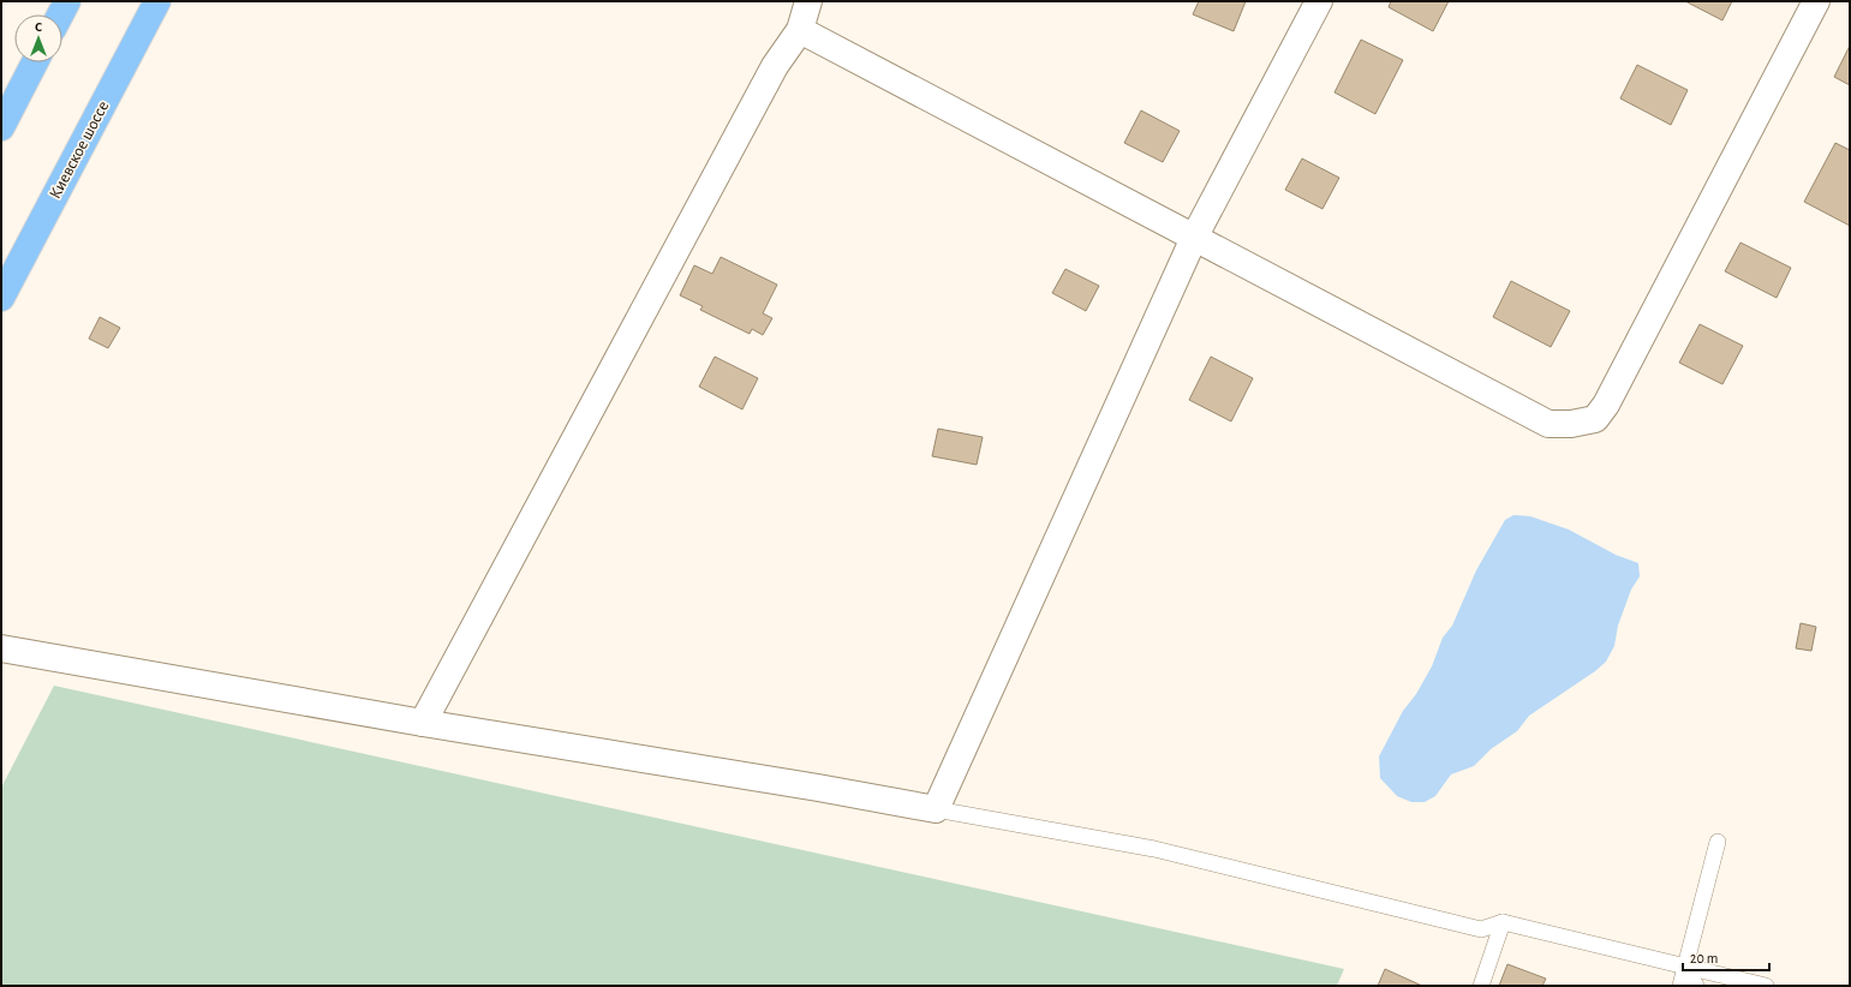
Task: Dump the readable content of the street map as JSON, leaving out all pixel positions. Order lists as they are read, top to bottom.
{
  "streets": {
    "highway": ["Киевское шоссе"]
  },
  "scale_bar": "20 m",
  "north": "top"
}
